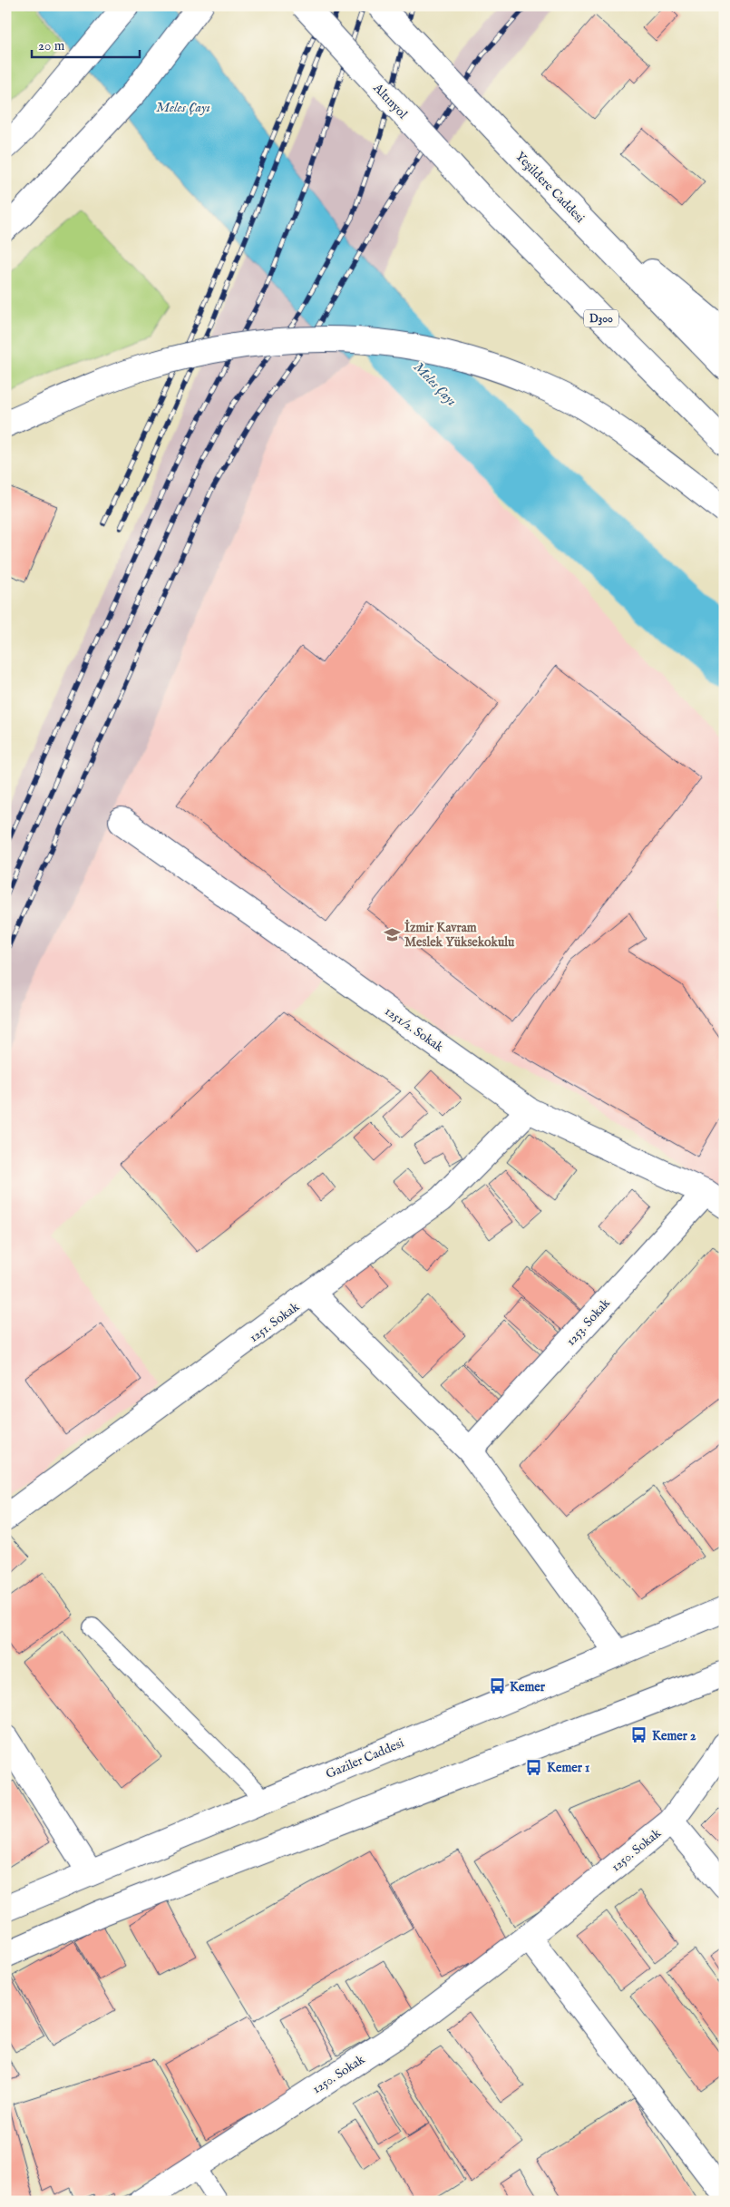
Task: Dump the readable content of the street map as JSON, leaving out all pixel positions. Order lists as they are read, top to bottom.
{
  "streets": {
    "main road": [
      "Altınyol",
      "Yeşildere Caddesi",
      "D300",
      "1251/2. Sokak",
      "1251. Sokak",
      "1253. Sokak",
      "Gaziler Caddesi",
      "1250. Sokak"
    ]
  },
  "crossings": [
    ["1251/2. Sokak", "1251. Sokak"],
    ["1251/2. Sokak", "1253. Sokak"]
  ],
  "water": ["Meles Çayı"],
  "places": {
    "school or university": ["İzmir Kavram Meslek Yüksekokulu"],
    "bus stop": ["Kemer", "Kemer 2", "Kemer 1"]
  },
  "scale_bar": "20 m"
}
